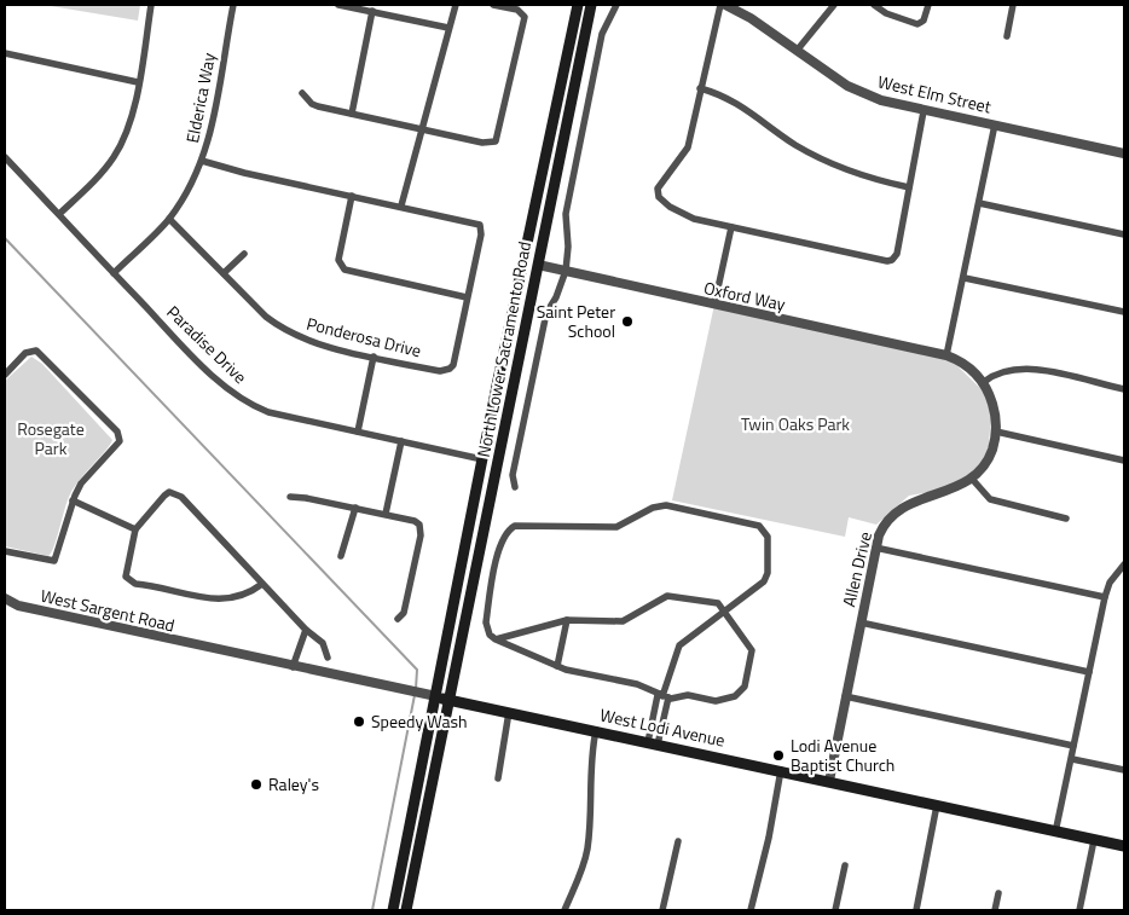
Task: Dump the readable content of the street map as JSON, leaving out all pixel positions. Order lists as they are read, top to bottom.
{
  "streets": {
    "main road": ["North Lower Sacramento Road", "West Lodi Avenue"],
    "street": [
      "West Elm Street",
      "Elderica Way",
      "Oxford Way",
      "Ponderosa Drive",
      "Paradise Drive",
      "Allen Drive",
      "West Sargent Road"
    ]
  },
  "crossings": [
    ["Elderica Way", "Ponderosa Drive"],
    ["Elderica Way", "Paradise Drive"],
    ["Oxford Way", "North Lower Sacramento Road"],
    ["Oxford Way", "Allen Drive"],
    ["Paradise Drive", "North Lower Sacramento Road"],
    ["North Lower Sacramento Road", "West Lodi Avenue"],
    ["Allen Drive", "West Lodi Avenue"],
    ["West Sargent Road", "West Lodi Avenue"]
  ],
  "parks": ["Twin Oaks Park", "Rosegate Park"],
  "places": [
    "Saint Peter School",
    "Speedy Wash",
    "Lodi Avenue Baptist Church",
    "Raley's"
  ]
}
